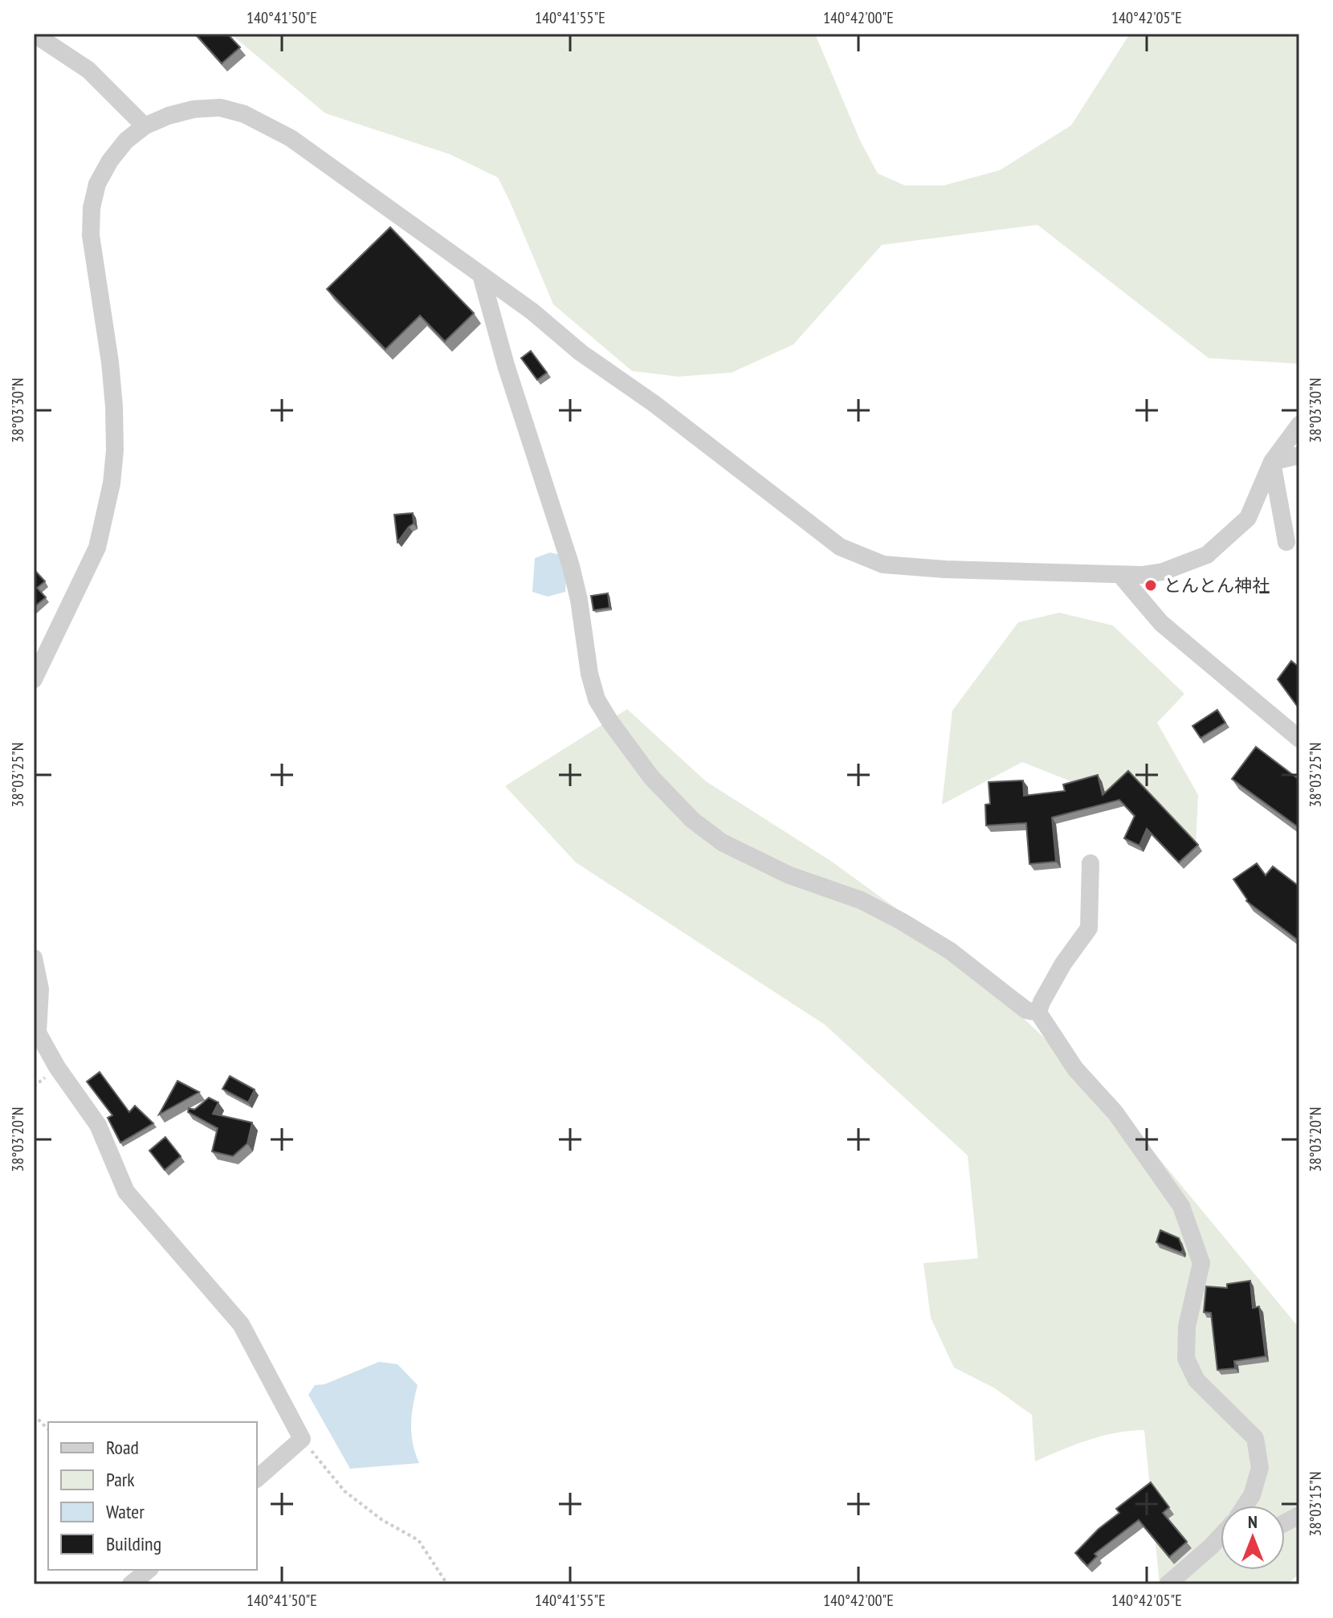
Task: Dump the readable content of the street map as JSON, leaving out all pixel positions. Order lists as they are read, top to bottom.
{
  "places": ["とんとん神社"],
  "legend": [
    "Road",
    "Park",
    "Water",
    "Building"
  ],
  "north": "top",
  "coordinates": [
    "140°41'50\"E",
    "140°41'55\"E",
    "140°42'00\"E",
    "140°42'05\"E",
    "38°03'30\"N",
    "38°03'25\"N",
    "38°03'20\"N",
    "38°03'15\"N"
  ]
}
